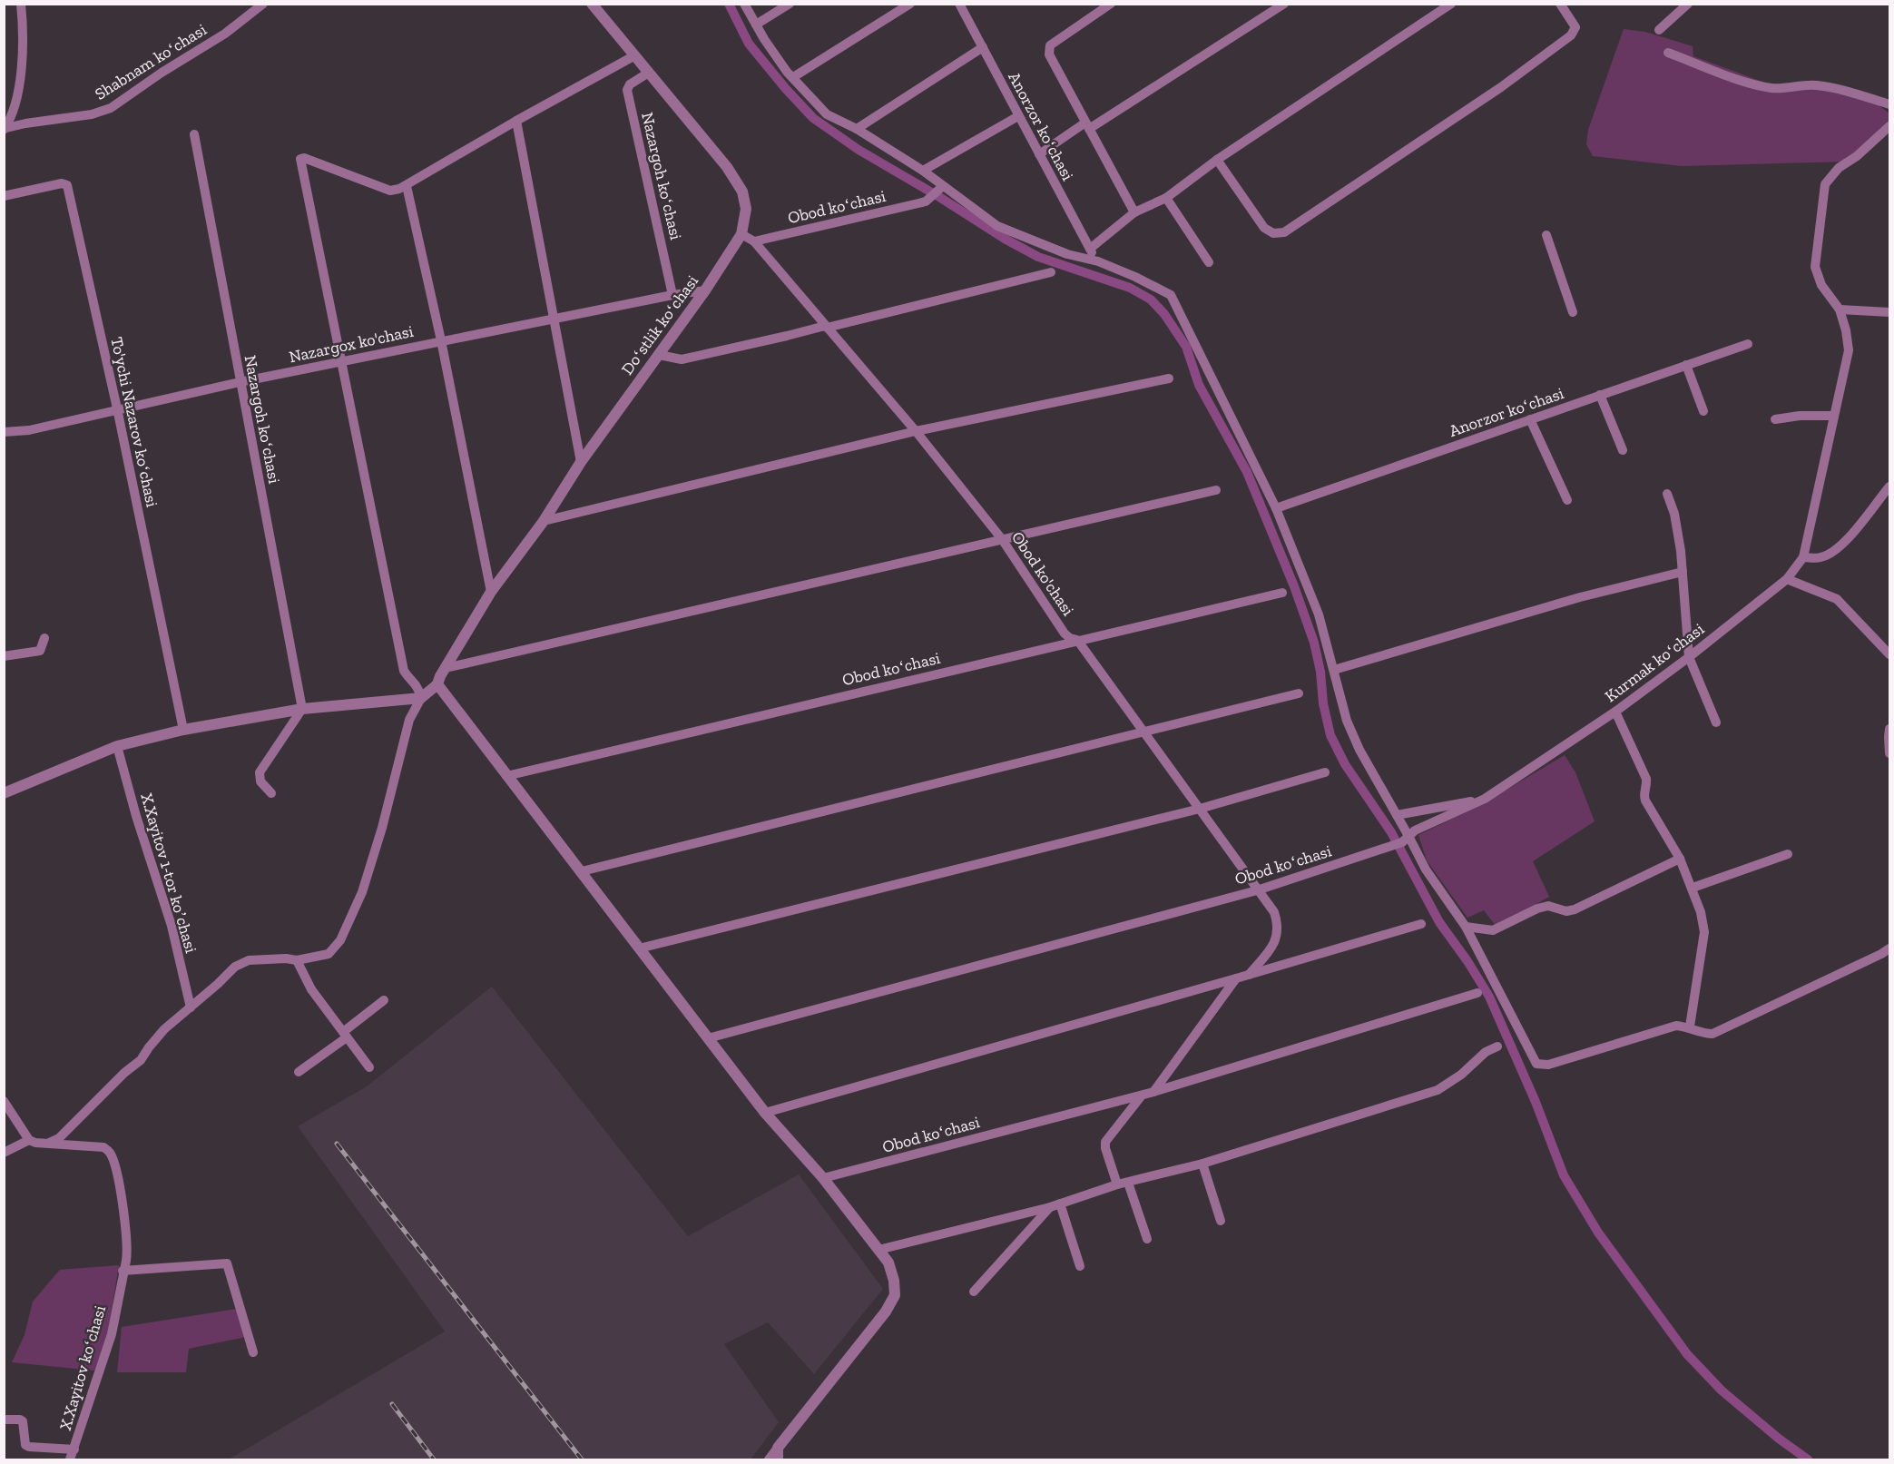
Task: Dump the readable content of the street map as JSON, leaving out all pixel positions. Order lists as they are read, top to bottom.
{
  "streets": {
    "street": [
      "Shabnam koʻchasi",
      "Anorzor koʻchasi",
      "Nazargoh koʻchasi",
      "Obod koʻchasi",
      "Doʻstlik koʻchasi",
      "Nazargox ko'chasi",
      "To'ychi Nazarov koʻchasi",
      "Obod ko'chasi",
      "Kurmak koʻchasi",
      "X.Xayitov 1-tor koʼchasi",
      "X.Xayitov koʻchasi"
    ]
  },
  "crossings": [
    ["Nazargoh koʻchasi", "Doʻstlik koʻchasi"],
    ["Nazargoh koʻchasi", "Nazargox ko'chasi"],
    ["Obod koʻchasi", "Obod ko'chasi"],
    ["Obod koʻchasi", "Kurmak koʻchasi"],
    ["Doʻstlik koʻchasi", "Nazargox ko'chasi"],
    ["Doʻstlik koʻchasi", "Obod ko'chasi"],
    ["Nazargox ko'chasi", "To'ychi Nazarov koʻchasi"]
  ]
}
